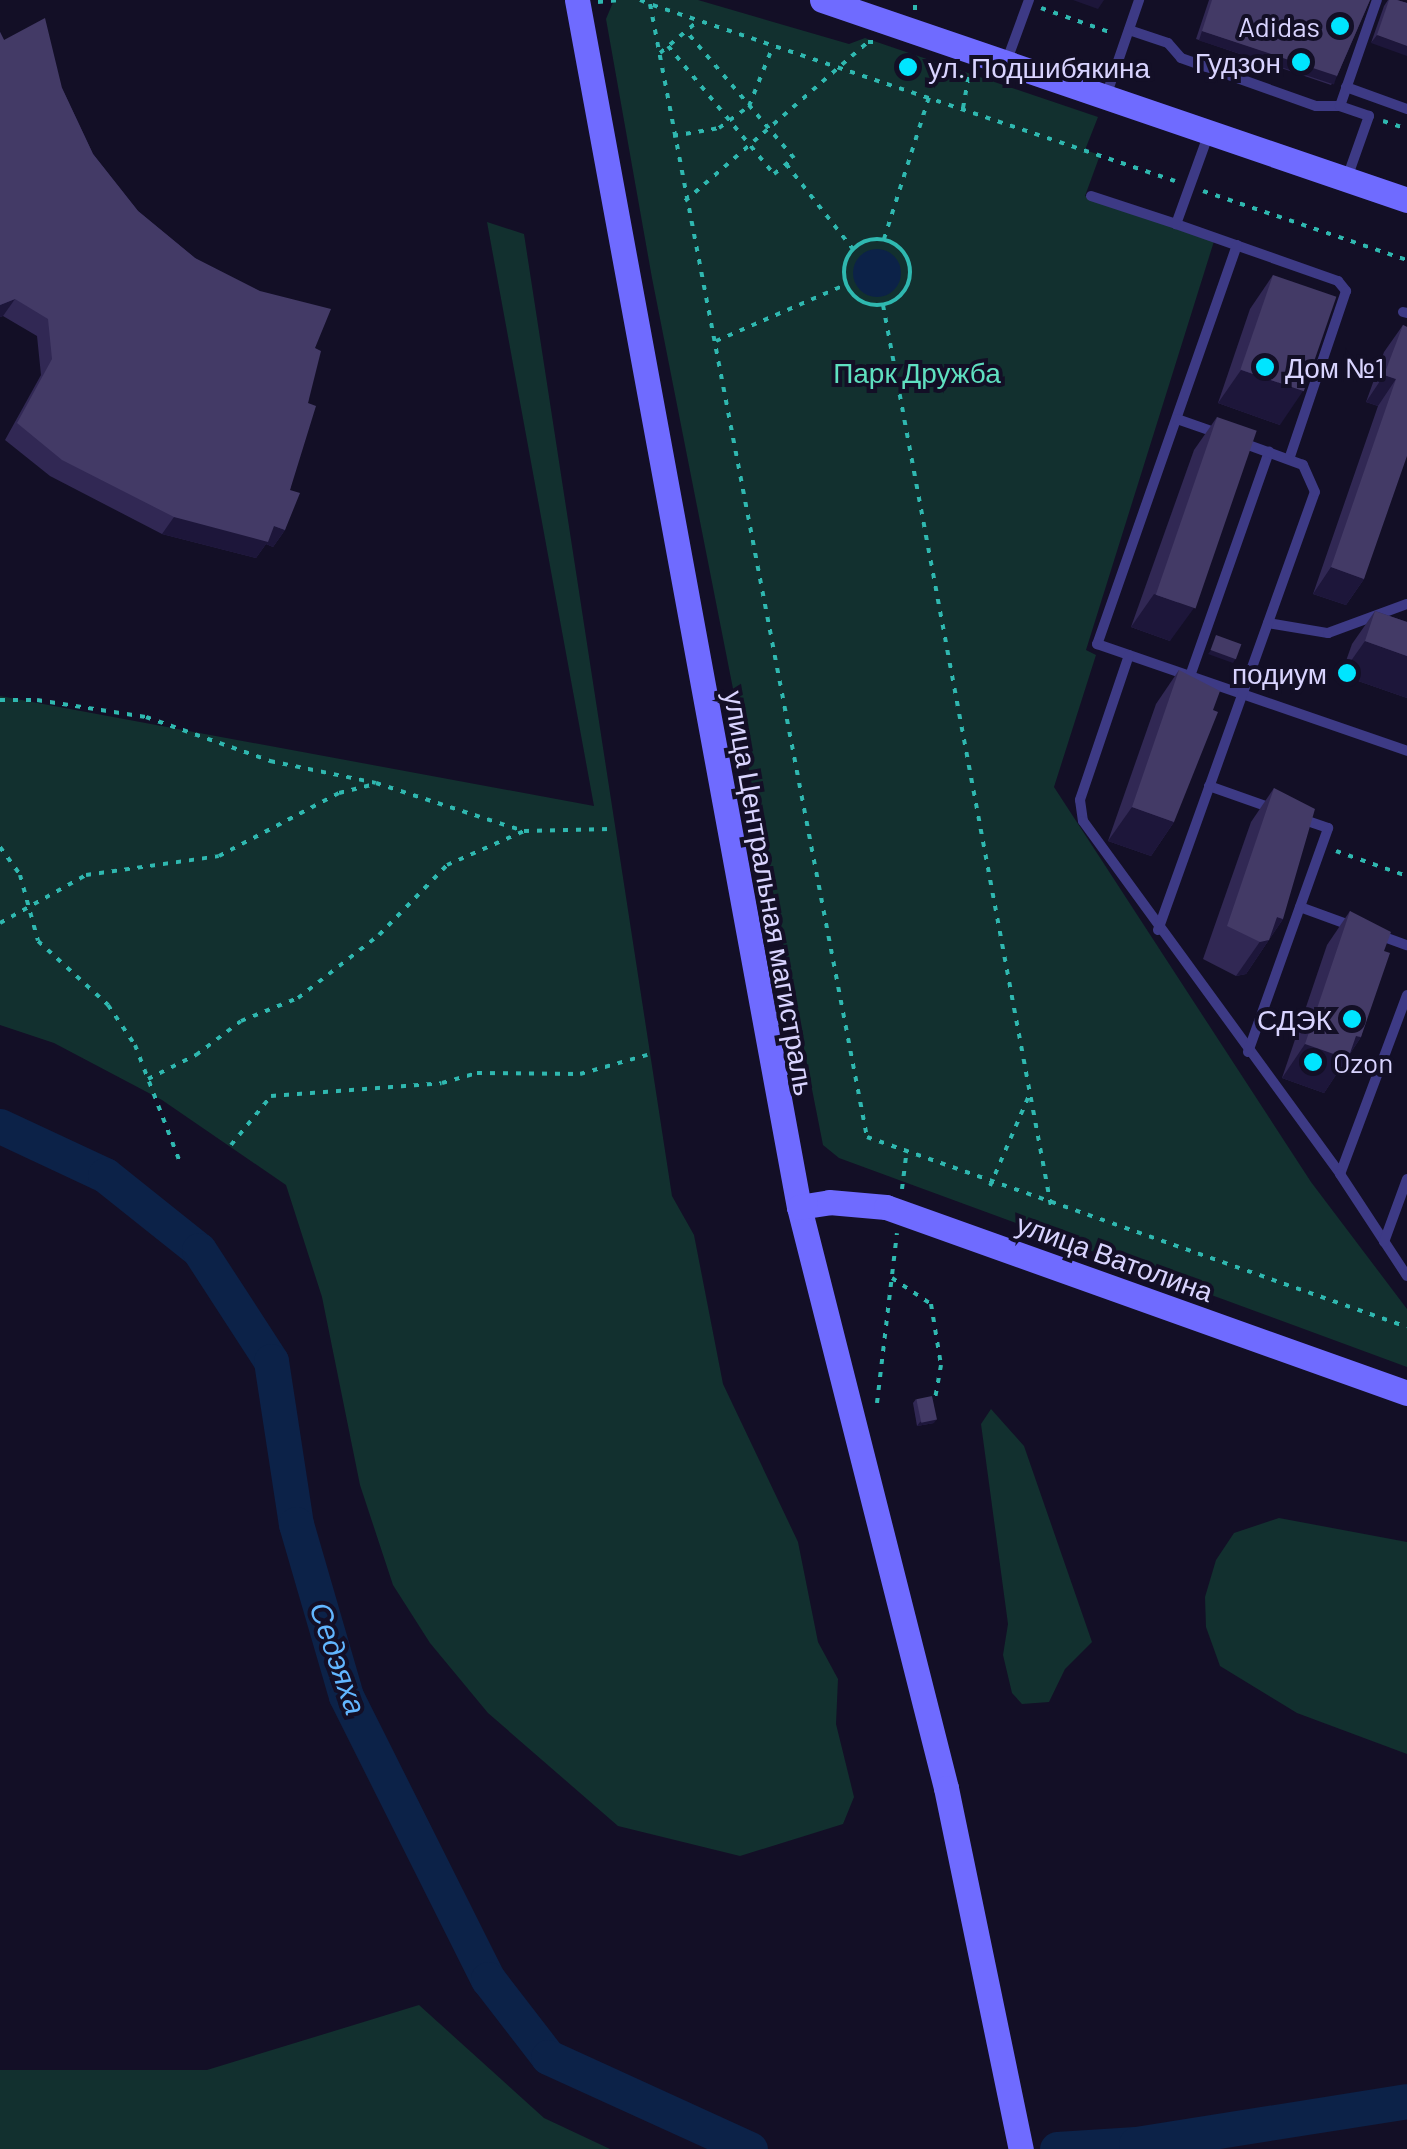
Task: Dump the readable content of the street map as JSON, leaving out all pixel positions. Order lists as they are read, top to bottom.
{
  "streets": {
    "main road": ["улица Центральная магистраль", "улица Ватолина"]
  },
  "crossings": [
    ["улица Центральная магистраль", "улица Ватолина"]
  ],
  "water": ["Седэяха"],
  "parks": ["Парк Дружба"],
  "places": [
    "Adidas",
    "Гудзон",
    "ул. Подшибякина",
    "Дом №1",
    "подиум",
    "СДЭК",
    "Ozon"
  ]
}
